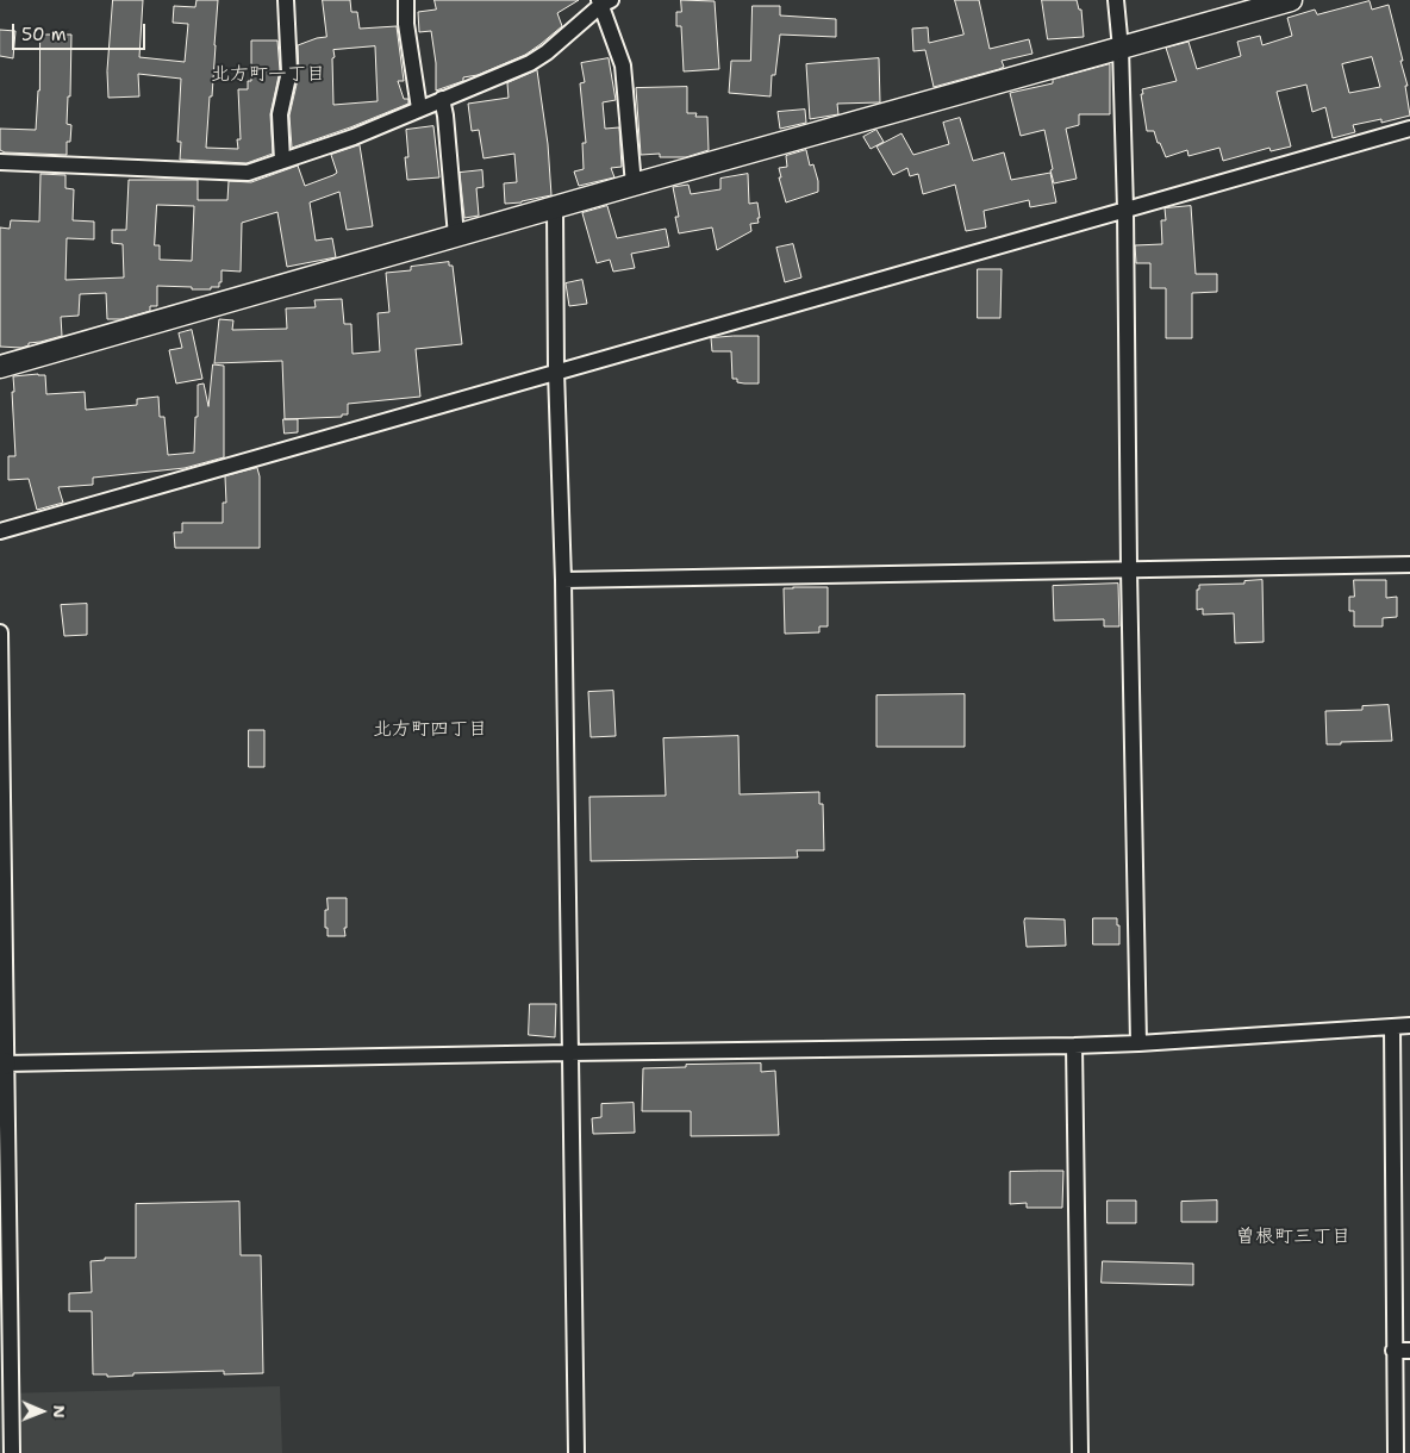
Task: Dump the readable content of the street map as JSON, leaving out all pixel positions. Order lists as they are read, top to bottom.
{
  "districts": ["北方町一丁目", "北方町四丁目", "曽根町三丁目"],
  "scale_bar": "50 m",
  "north": "right"
}
